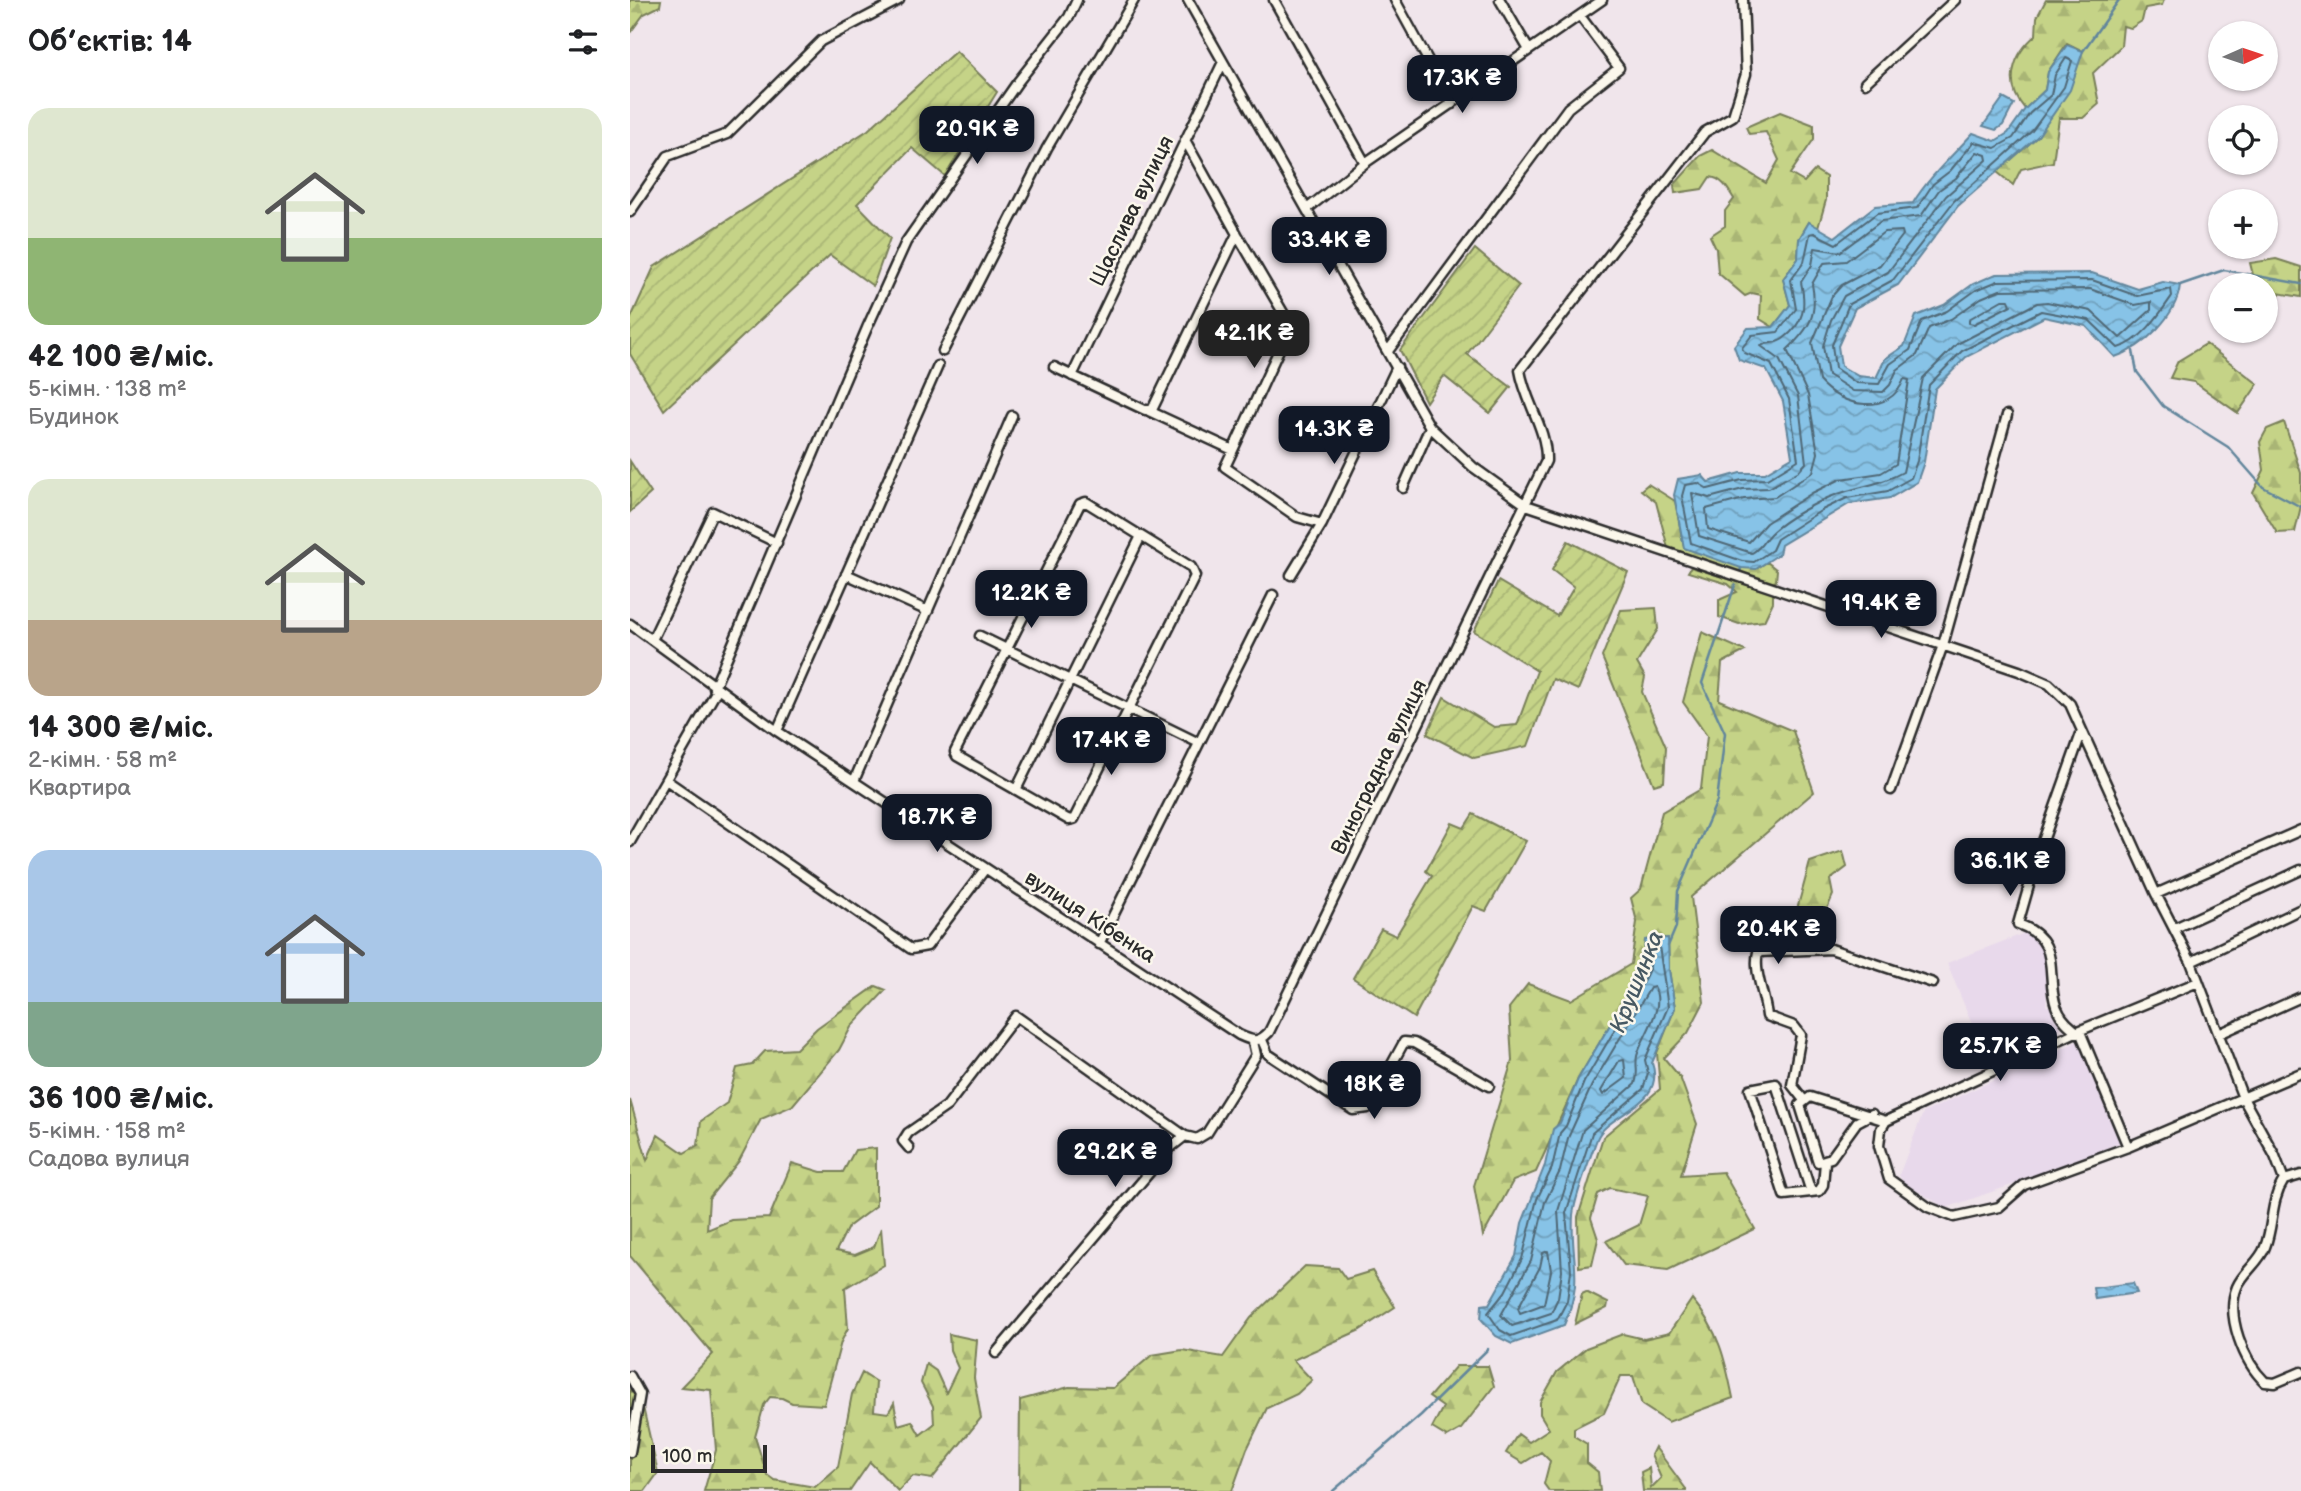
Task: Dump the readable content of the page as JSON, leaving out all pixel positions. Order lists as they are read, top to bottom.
{
  "streets": {
    "street": ["Щаслива вулиця", "Виноградна вулиця", "вулиця Кібенка"]
  },
  "crossings": [
    ["Виноградна вулиця", "вулиця Кібенка"]
  ],
  "water": ["Крушинка"],
  "scale_bar": "100 m",
  "north": "right",
  "page": {
    "heading": "Об’єктів: 14",
    "map_buttons": ["+", "−"],
    "price": [
      "17.3K ₴",
      "20.9K ₴",
      "33.4K ₴",
      "42.1K ₴",
      "14.3K ₴",
      "12.2K ₴",
      "19.4K ₴",
      "17.4K ₴",
      "18.7K ₴",
      "36.1K ₴",
      "20.4K ₴",
      "25.7K ₴",
      "18K ₴",
      "29.2K ₴"
    ],
    "list": [
      {
        "name": "42 100 ₴/міс.",
        "note": "5-кімн. · 138 m² · Будинок"
      },
      {
        "name": "14 300 ₴/міс.",
        "note": "2-кімн. · 58 m² · Квартира"
      },
      {
        "name": "36 100 ₴/міс.",
        "note": "5-кімн. · 158 m² · Садова вулиця"
      }
    ],
    "scale": "100 m"
  }
}
